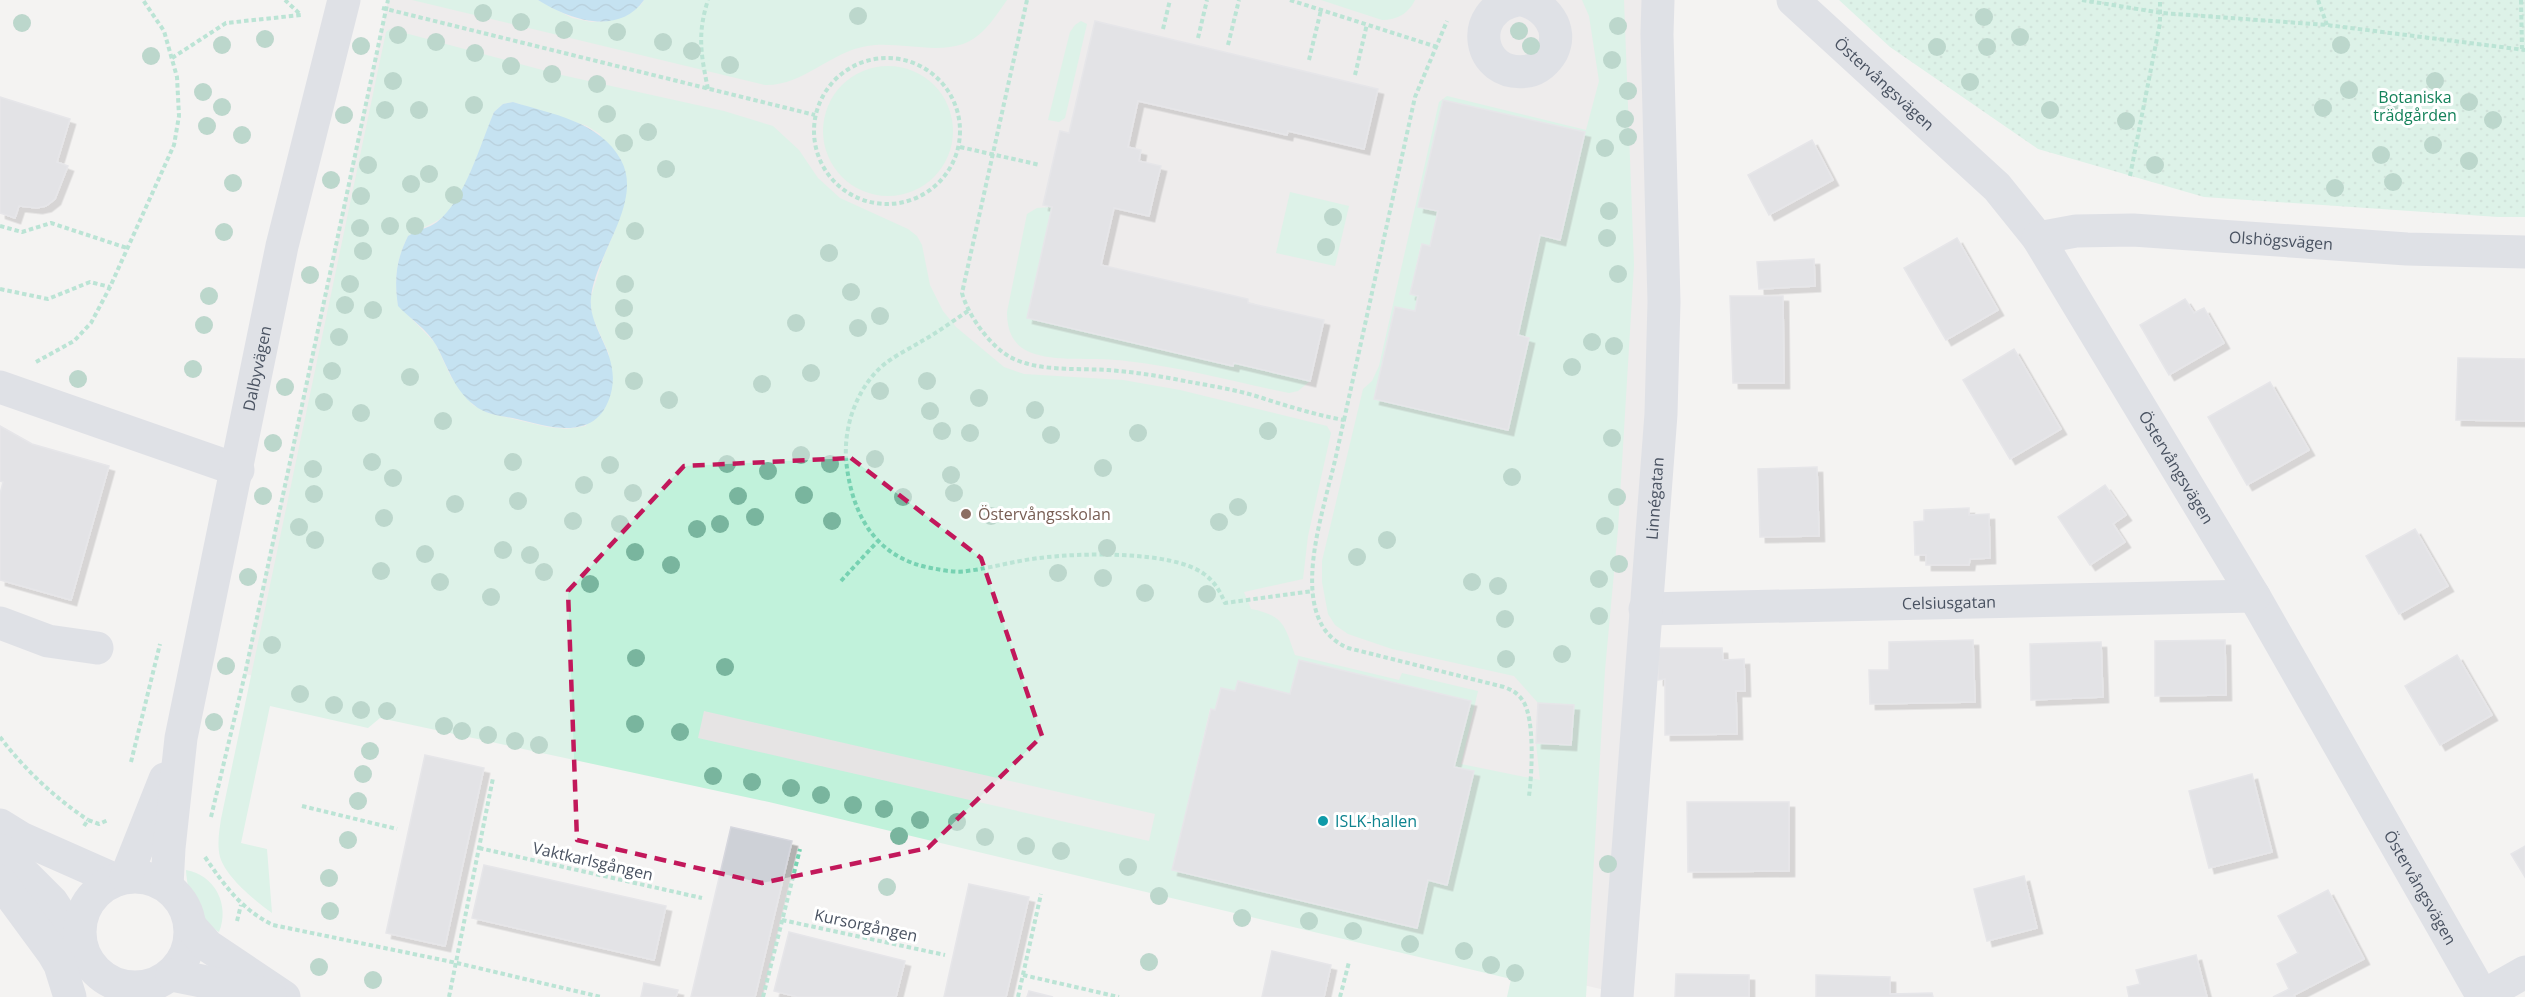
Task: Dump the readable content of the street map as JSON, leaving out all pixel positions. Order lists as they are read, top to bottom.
{
  "streets": {
    "street": [
      "Östervångsvägen",
      "Olshögsvägen",
      "Dalbyvägen",
      "Linnégatan",
      "Celsiusgatan"
    ],
    "path": ["Vaktkarlsgången", "Kursorgången"]
  },
  "crossings": [
    ["Östervångsvägen", "Olshögsvägen"],
    ["Östervångsvägen", "Celsiusgatan"],
    ["Linnégatan", "Celsiusgatan"]
  ],
  "parks": ["Botaniska trädgården"],
  "places": ["Östervångsskolan", "ISLK-hallen"]
}
